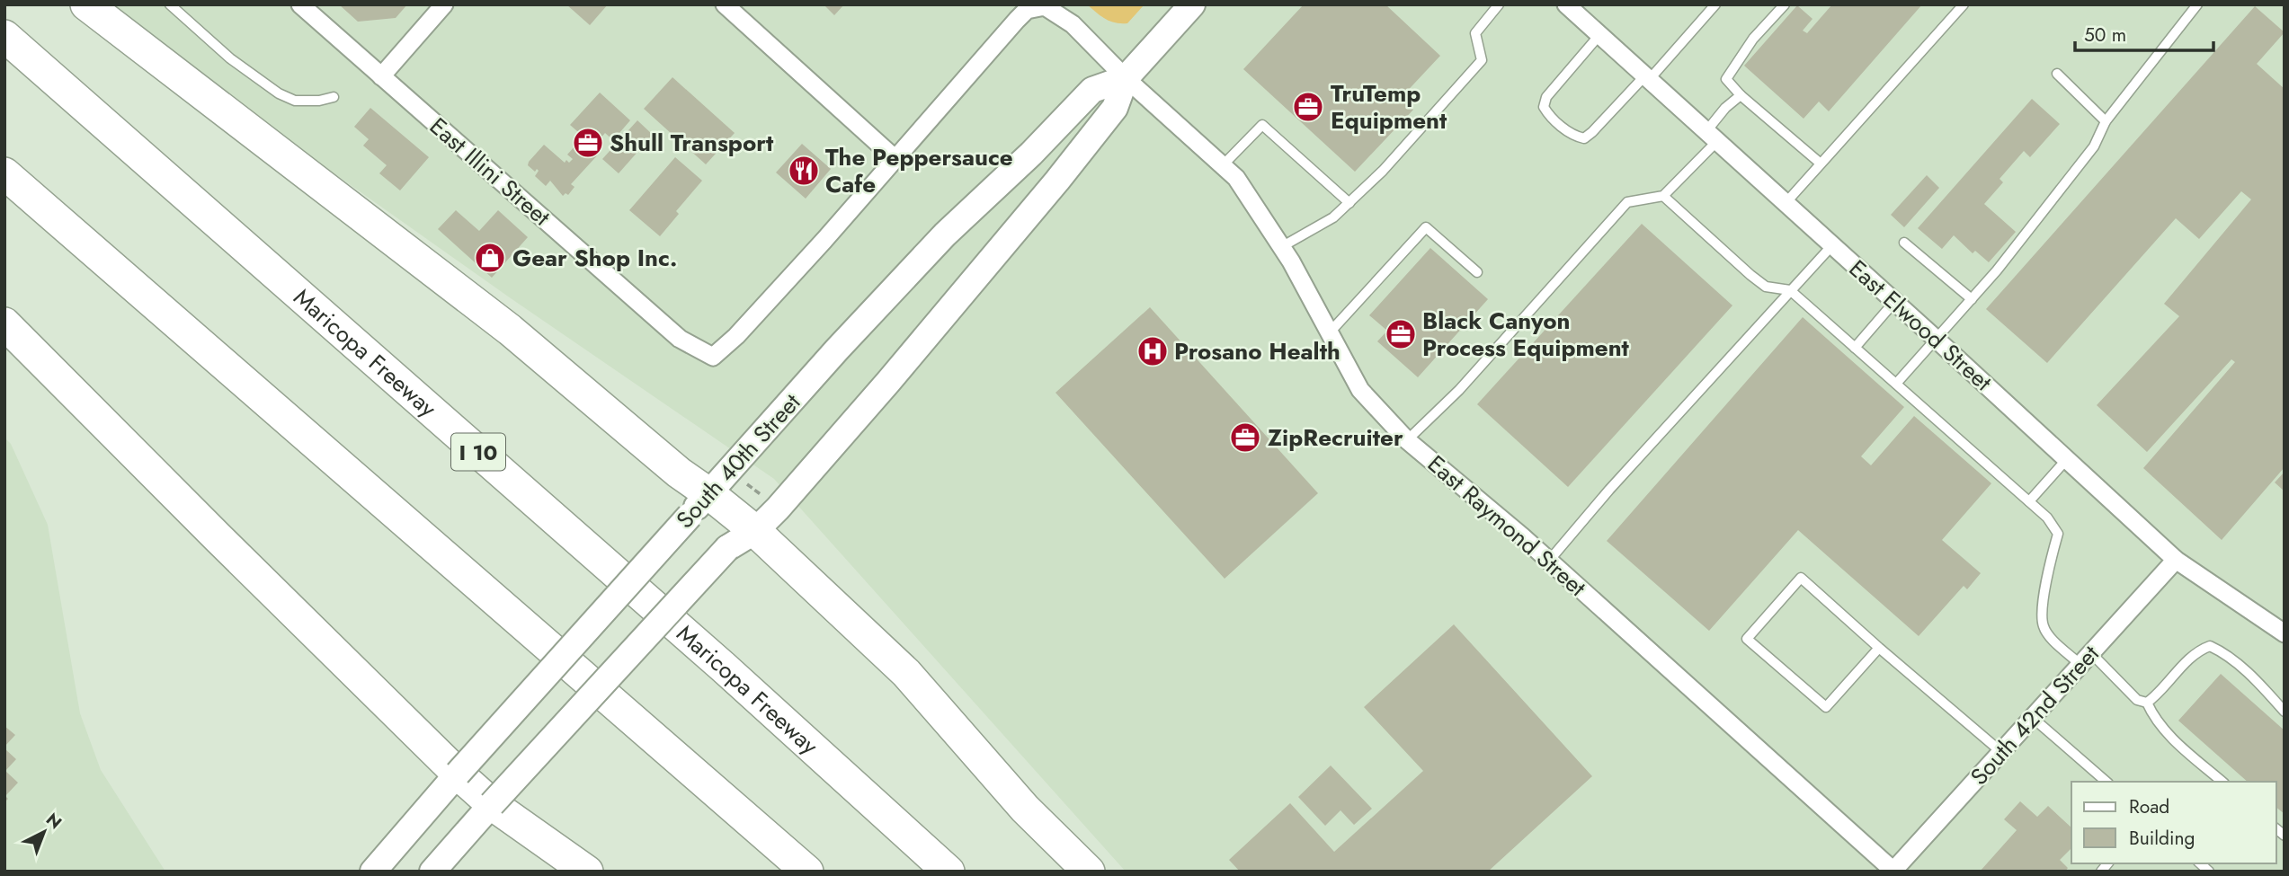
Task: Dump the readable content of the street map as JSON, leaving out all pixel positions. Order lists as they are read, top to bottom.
{
  "streets": {
    "highway": ["Maricopa Freeway", "I 10"],
    "main road": ["South 40th Street"],
    "street": [
      "East Illini Street",
      "East Elwood Street",
      "East Raymond Street",
      "South 42nd Street"
    ]
  },
  "crossings": [
    ["East Elwood Street", "South 42nd Street"],
    ["South 40th Street", "East Raymond Street"],
    ["East Raymond Street", "South 42nd Street"]
  ],
  "places": {
    "office": [
      "TruTemp Equipment",
      "Shull Transport",
      "Black Canyon Process Equipment",
      "ZipRecruiter"
    ],
    "restaurant": ["The Peppersauce Cafe"],
    "shop": ["Gear Shop Inc."],
    "hospital": ["Prosano Health"]
  },
  "legend": ["Road", "Building"],
  "scale_bar": "50 m",
  "north": "top right"
}
